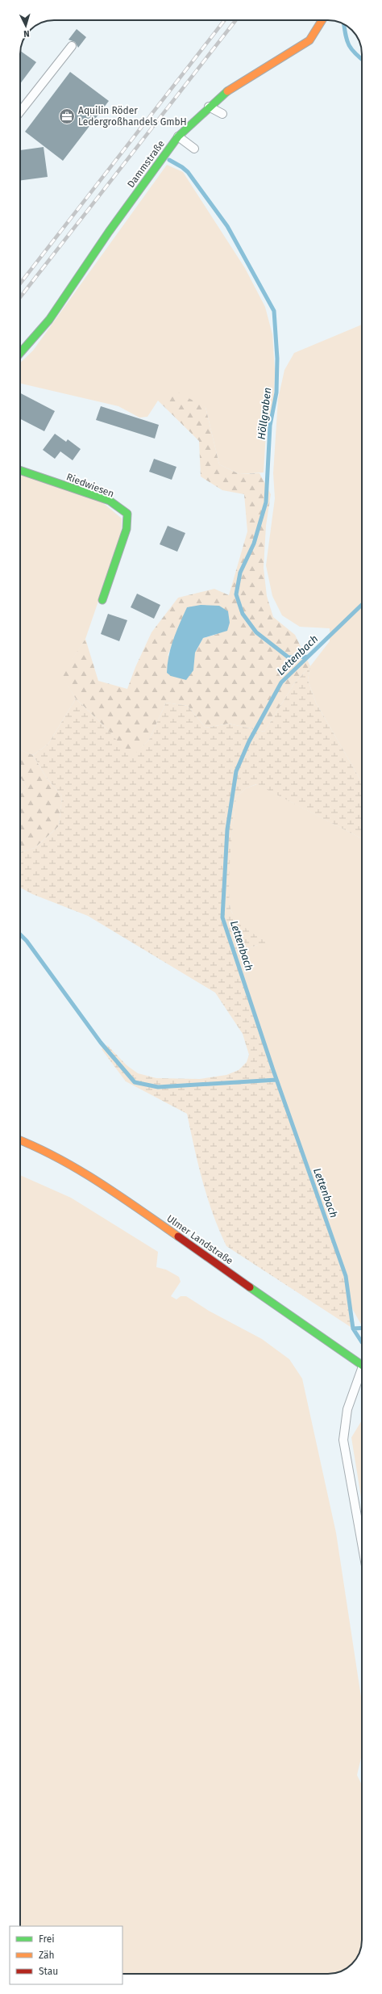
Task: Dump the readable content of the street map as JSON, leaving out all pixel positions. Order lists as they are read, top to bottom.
{
  "streets": {
    "street": ["Dammstraße", "Riedwiesen", "Ulmer Landstraße"]
  },
  "water": ["Höllgraben", "Lettenbach"],
  "places": {
    "office": ["Aquilin Röder Ledergroßhandels GmbH"]
  },
  "legend": ["Frei", "Zäh", "Stau"],
  "north": "bottom"
}
